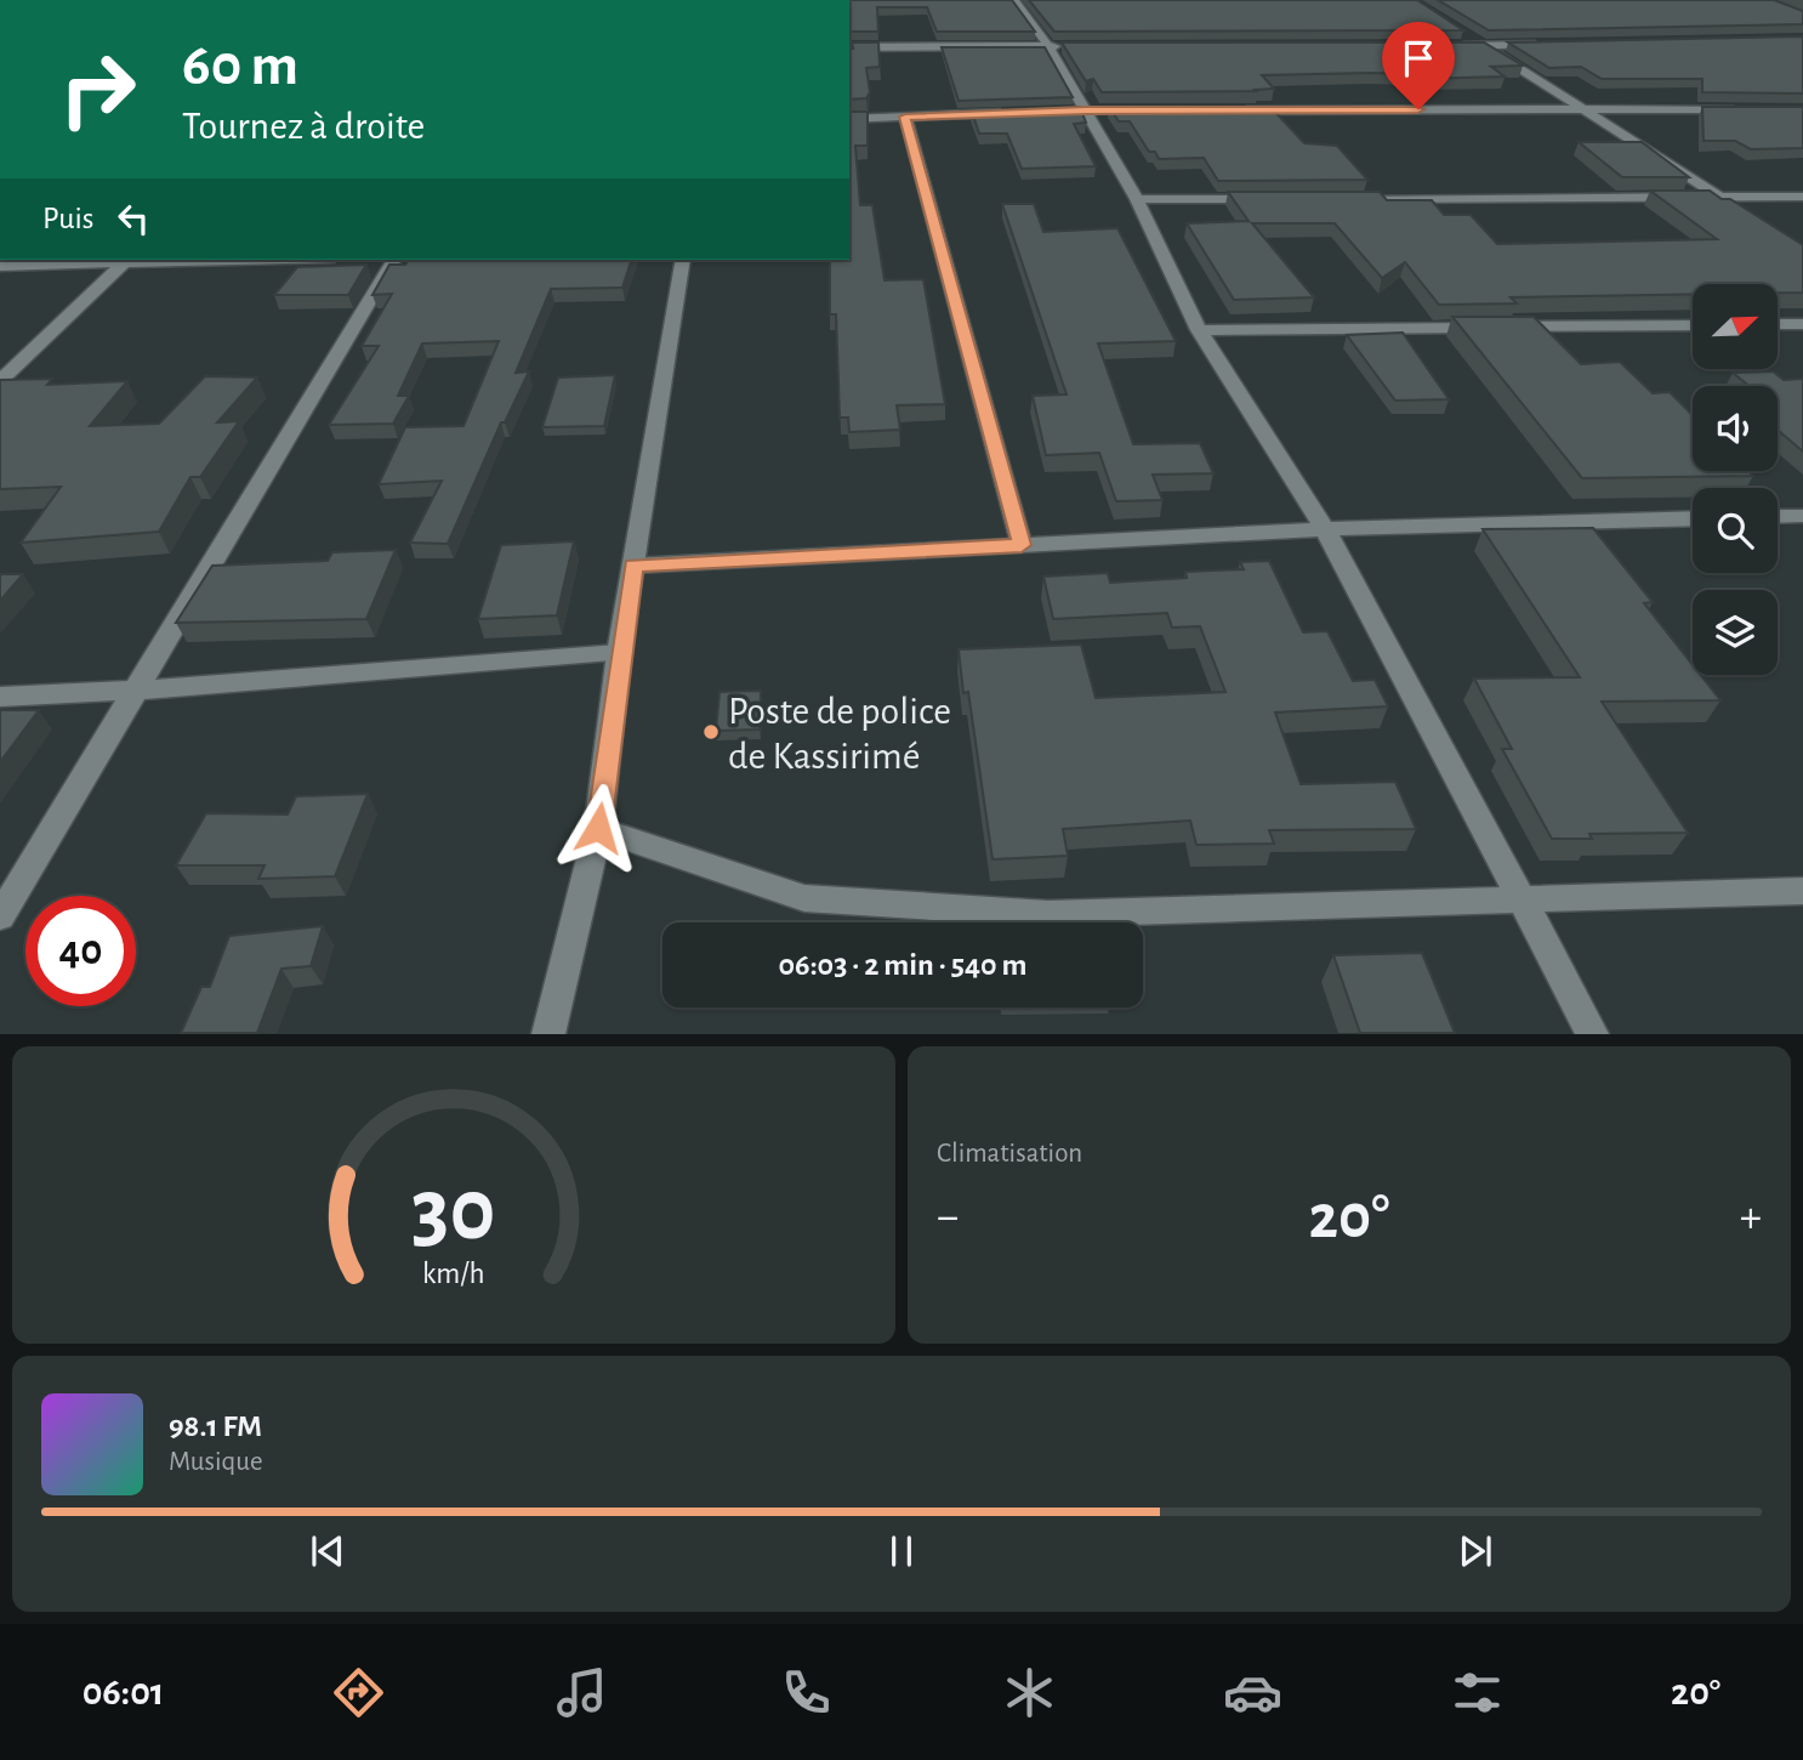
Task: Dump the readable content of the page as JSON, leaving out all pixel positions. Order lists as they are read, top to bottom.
{
  "places": ["Poste de police de Kassirimé"],
  "north": "top right",
  "page": {
    "turn": ["60 m", "Tournez à droite"],
    "then": "Puis",
    "limit": "40",
    "trip": "06:03 · 2 min · 540 m",
    "tile": "Climatisation",
    "heat": ["−", "20°", "+"],
    "song": ["98.1 FM", "Musique"],
    "tabs": ["06:01", "20°"],
    "gauge": ["30", "km/h"]
  }
}
